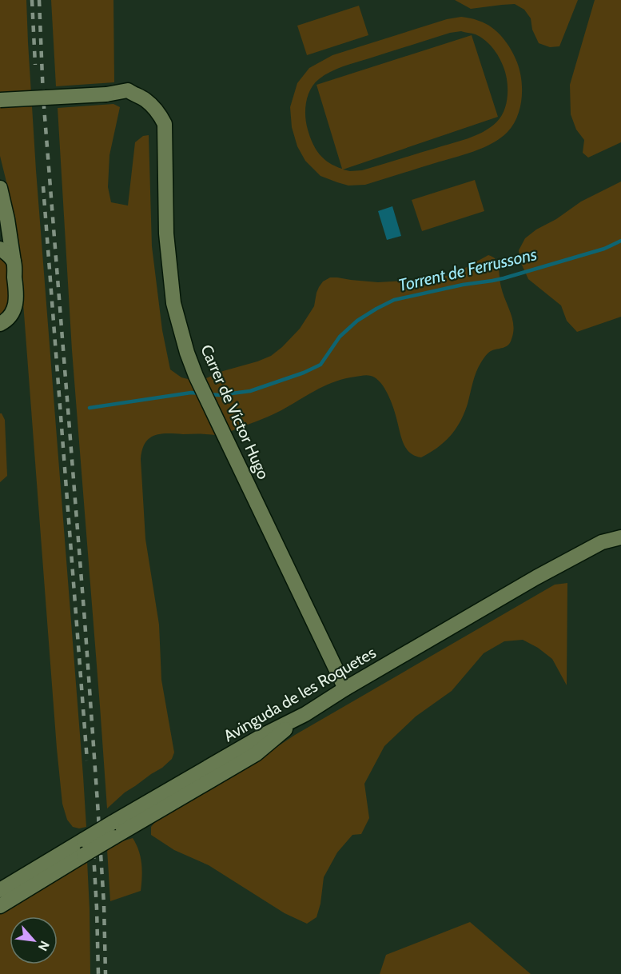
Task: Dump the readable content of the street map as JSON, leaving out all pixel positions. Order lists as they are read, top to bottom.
{
  "streets": {
    "street": ["Carrer de Víctor Hugo", "Avinguda de les Roquetes"]
  },
  "crossings": [
    ["Carrer de Víctor Hugo", "Avinguda de les Roquetes"]
  ],
  "water": ["Torrent de Ferrussons"],
  "north": "bottom right"
}
